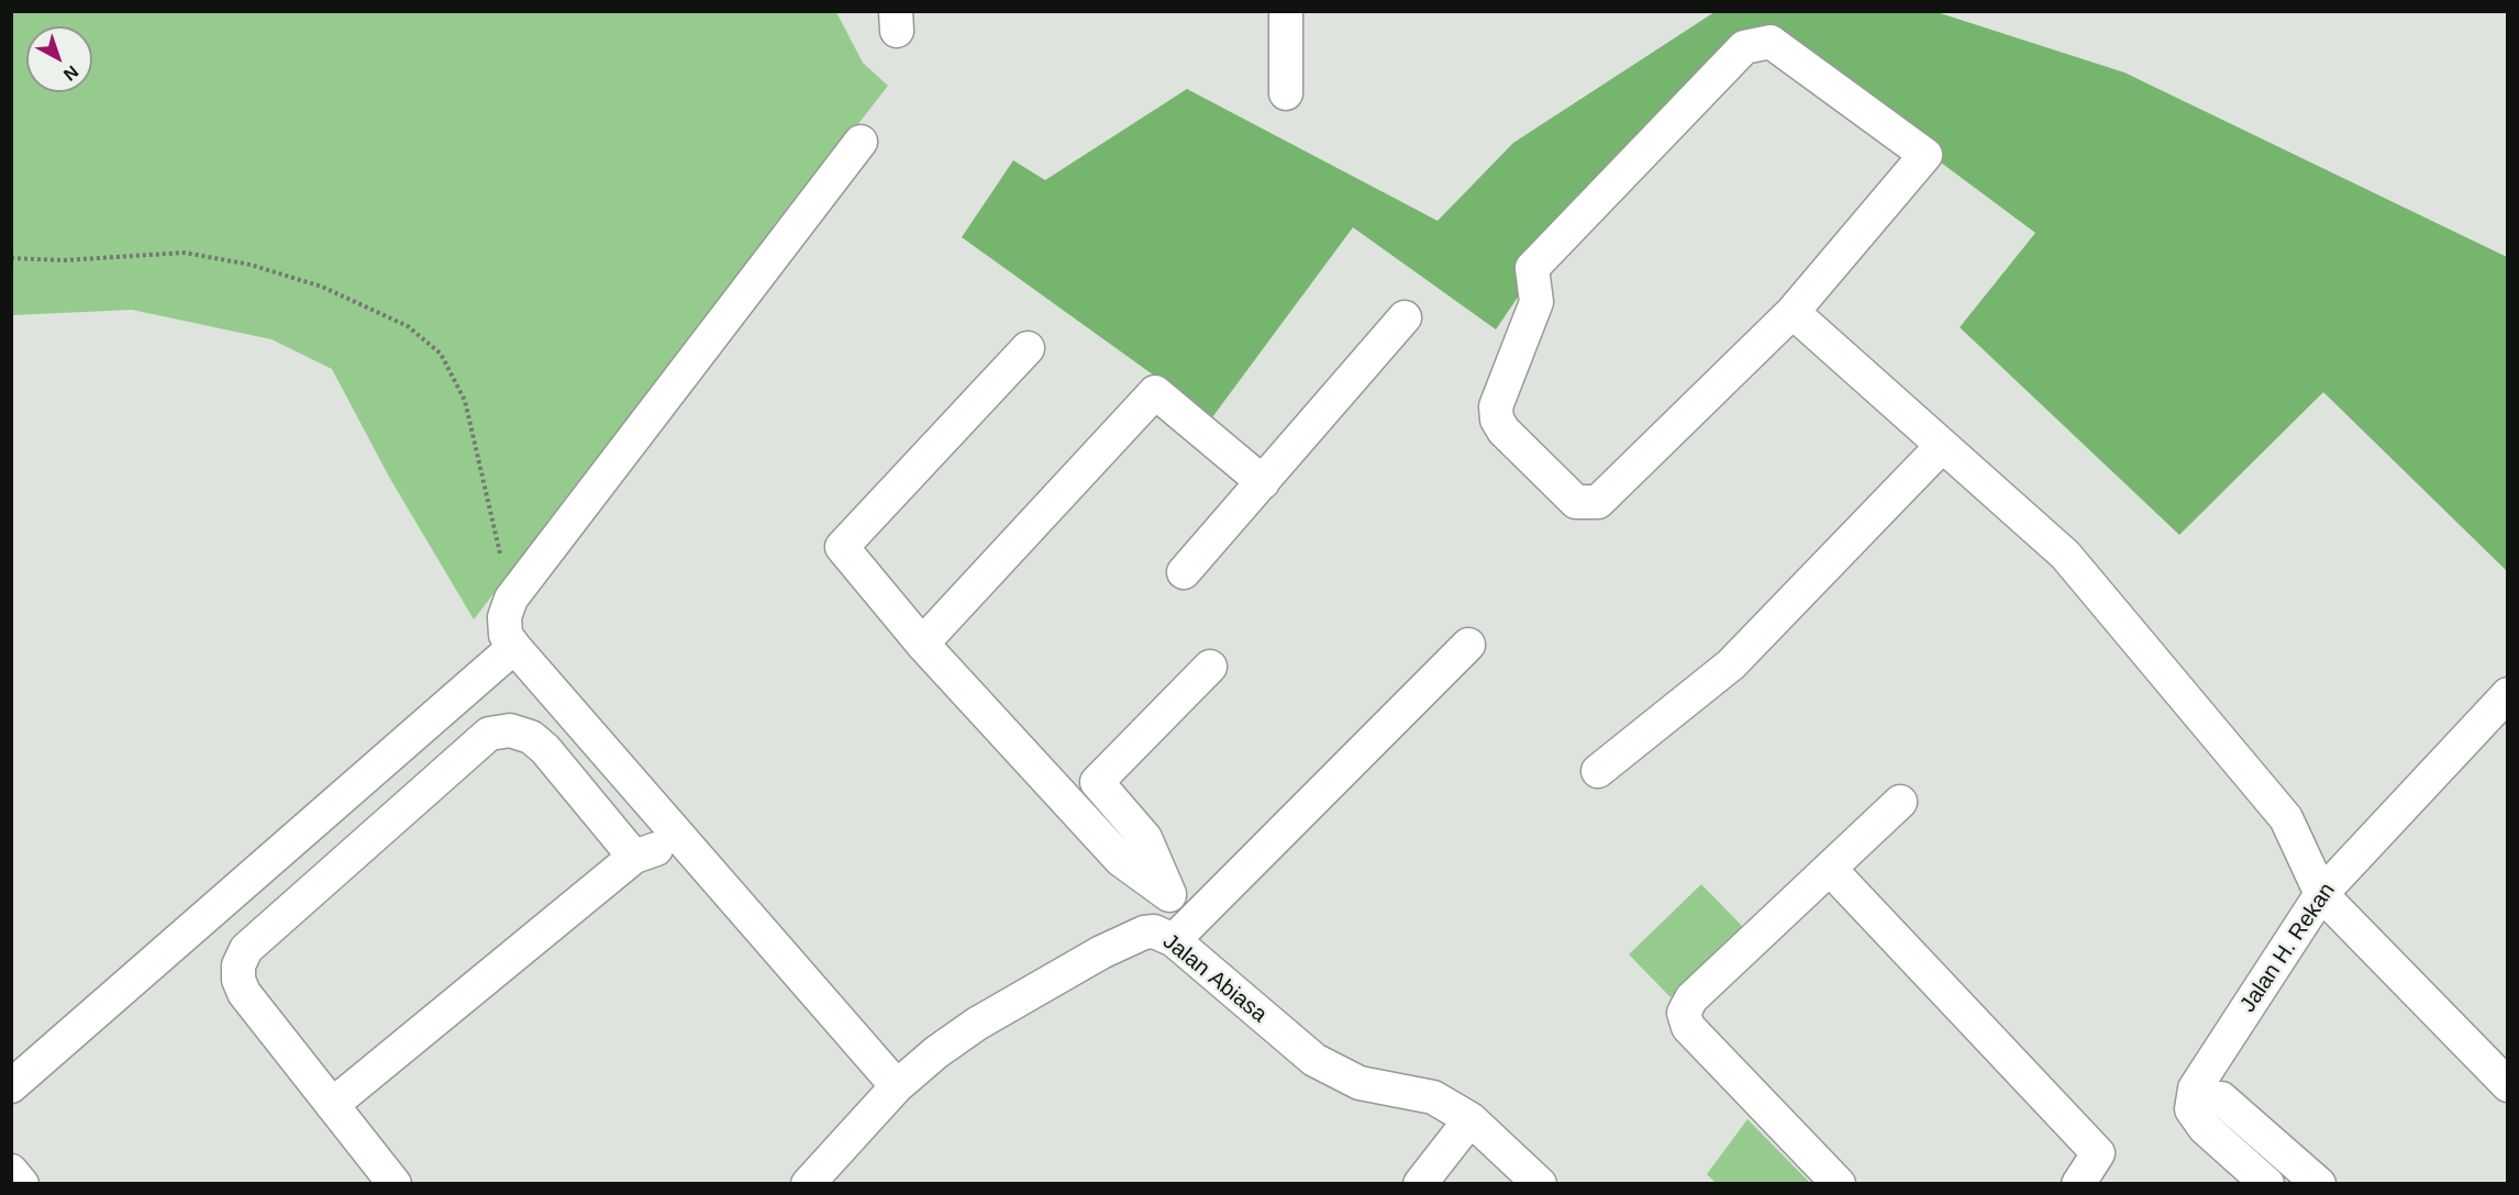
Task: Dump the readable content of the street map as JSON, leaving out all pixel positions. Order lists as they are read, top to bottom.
{
  "streets": {
    "street": ["Jalan H. Rekan", "Jalan Abiasa"]
  },
  "north": "bottom right"
}
